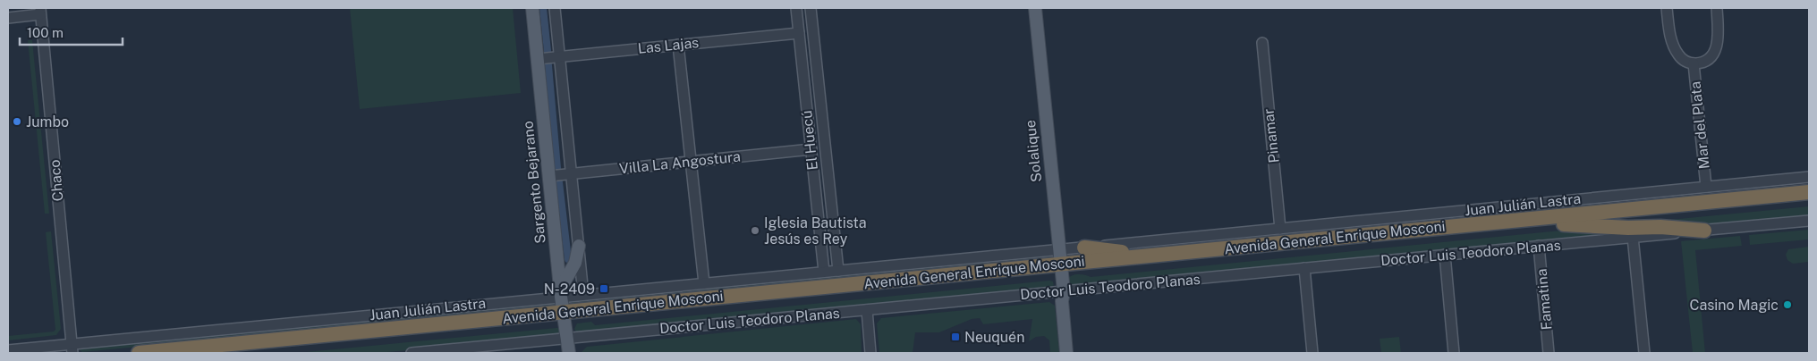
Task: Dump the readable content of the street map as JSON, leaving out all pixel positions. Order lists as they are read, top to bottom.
{
  "streets": {
    "highway": ["Avenida General Enrique Mosconi"],
    "main road": ["Solalique", "Sargento Bejarano"],
    "street": [
      "Las Lajas",
      "Mar del Plata",
      "Pinamar",
      "El Huecú",
      "Villa La Angostura",
      "Chaco",
      "Juan Julián Lastra",
      "Doctor Luis Teodoro Planas",
      "Famatina"
    ]
  },
  "crossings": [
    ["Las Lajas", "El Huecú"],
    ["Las Lajas", "Sargento Bejarano"],
    ["Mar del Plata", "Juan Julián Lastra"],
    ["Pinamar", "Juan Julián Lastra"],
    ["El Huecú", "Villa La Angostura"],
    ["El Huecú", "Juan Julián Lastra"],
    ["Solalique", "Juan Julián Lastra"],
    ["Solalique", "Avenida General Enrique Mosconi"],
    ["Solalique", "Doctor Luis Teodoro Planas"],
    ["Villa La Angostura", "Sargento Bejarano"],
    ["Chaco", "Juan Julián Lastra"],
    ["Sargento Bejarano", "Juan Julián Lastra"],
    ["Sargento Bejarano", "Avenida General Enrique Mosconi"],
    ["Sargento Bejarano", "Doctor Luis Teodoro Planas"],
    ["Juan Julián Lastra", "Avenida General Enrique Mosconi"],
    ["Doctor Luis Teodoro Planas", "Famatina"]
  ],
  "places": {
    "other": ["Jumbo", "Iglesia Bautista Jesús es Rey", "Casino Magic"],
    "transit": ["N-2409", "Neuquén"]
  },
  "scale_bar": "100 m"
}
